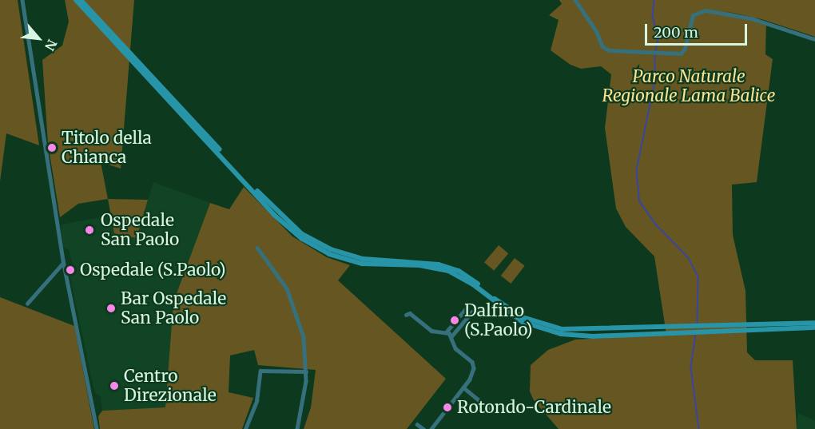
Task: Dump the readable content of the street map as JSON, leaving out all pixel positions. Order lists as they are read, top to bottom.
{
  "parks": ["Parco Naturale Regionale Lama Balice"],
  "places": [
    "Titolo della Chianca",
    "Ospedale San Paolo",
    "Ospedale (S.Paolo)",
    "Bar Ospedale San Paolo",
    "Dalfino (S.Paolo)",
    "Centro Direzionale",
    "Rotondo-Cardinale"
  ],
  "scale_bar": "200 m",
  "north": "bottom right"
}
